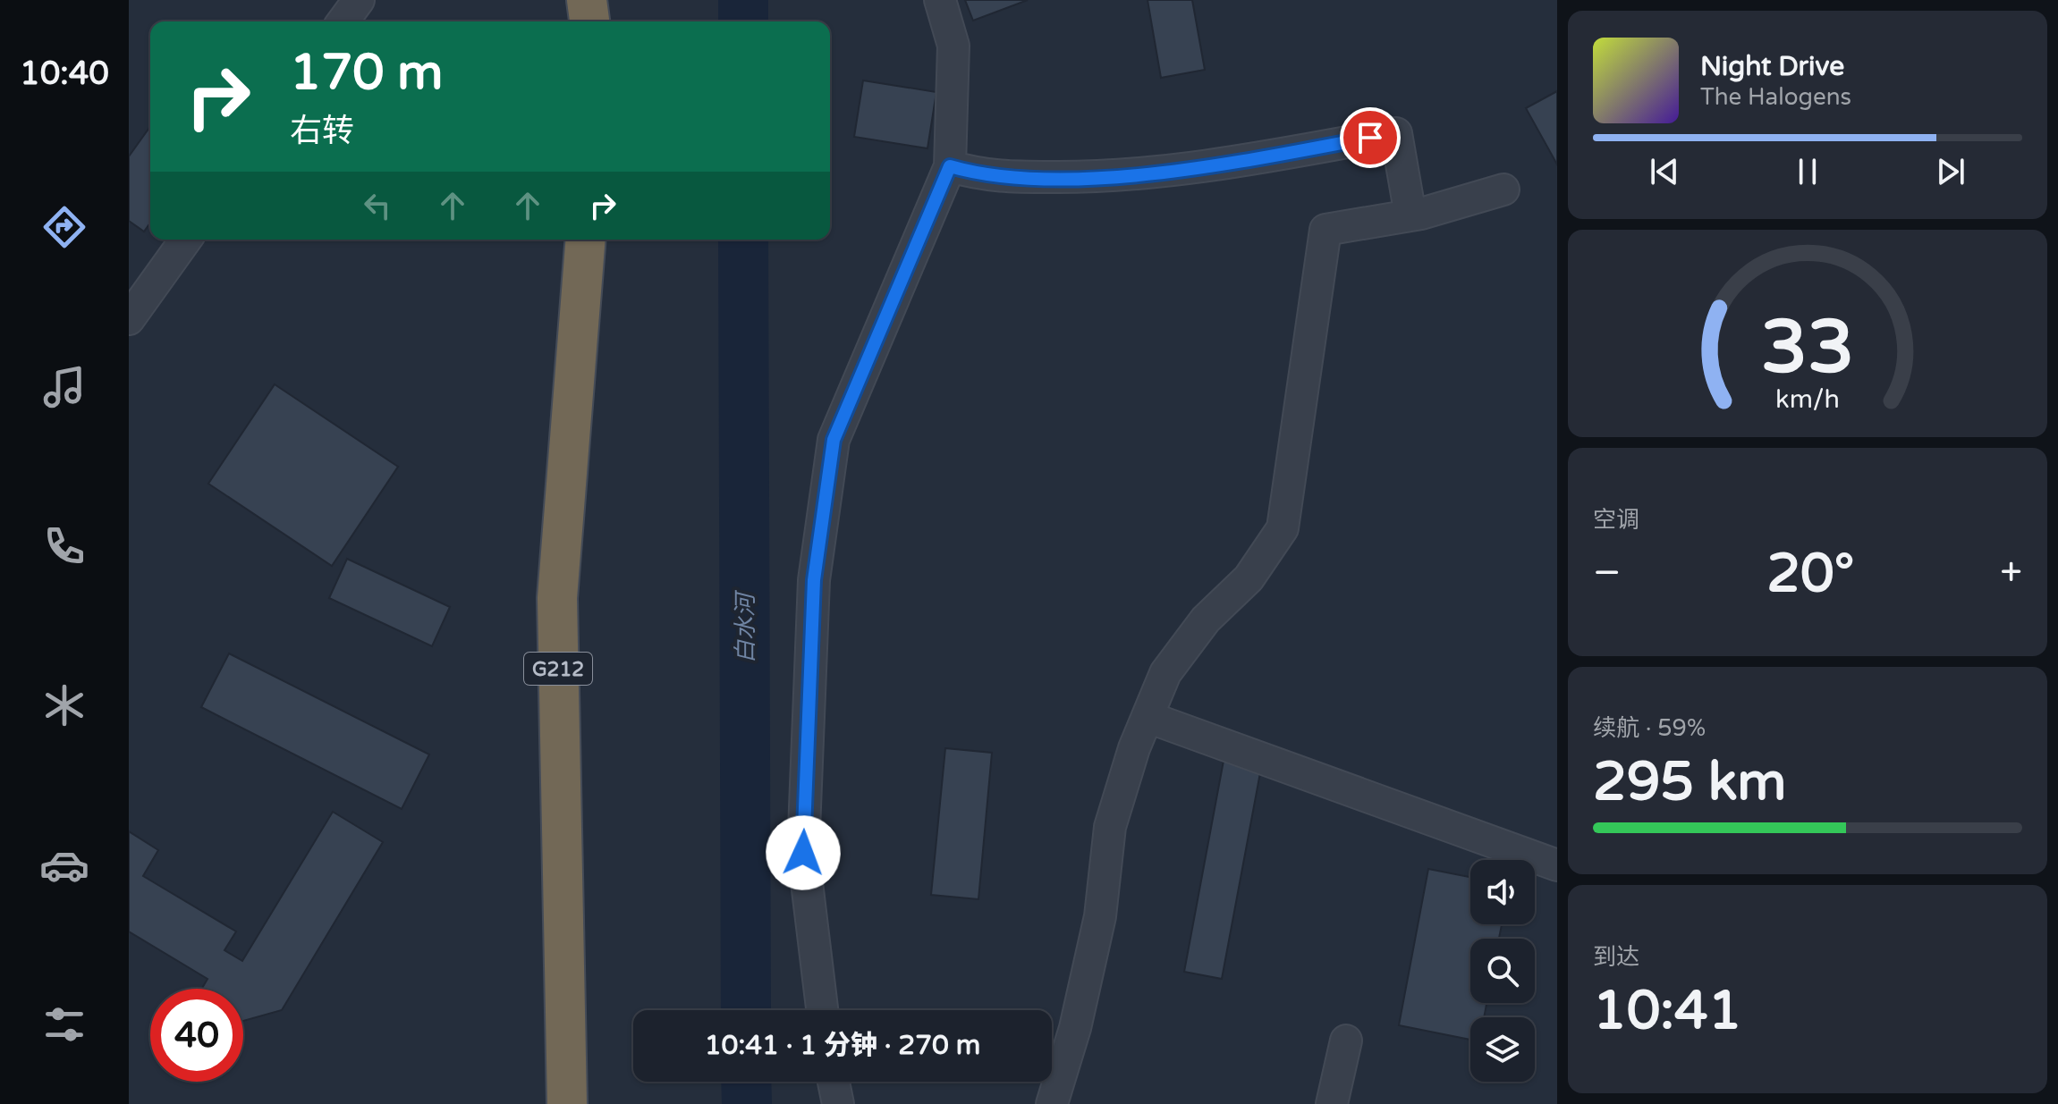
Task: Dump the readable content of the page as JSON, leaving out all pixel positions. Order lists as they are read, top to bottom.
{
  "streets": {
    "highway": ["G212"]
  },
  "water": ["白水河"],
  "page": {
    "tabs": "10:40",
    "turn": ["170 m", "右转"],
    "song": ["Night Drive", "The Halogens"],
    "tile": [
      "空调",
      ["续航 · 59%", "295 km"],
      ["到达", "10:41"]
    ],
    "heat": ["−", "20°", "+"],
    "limit": "40",
    "trip": "10:41 · 1 分钟 · 270 m",
    "gauge": ["33", "km/h"]
  }
}
